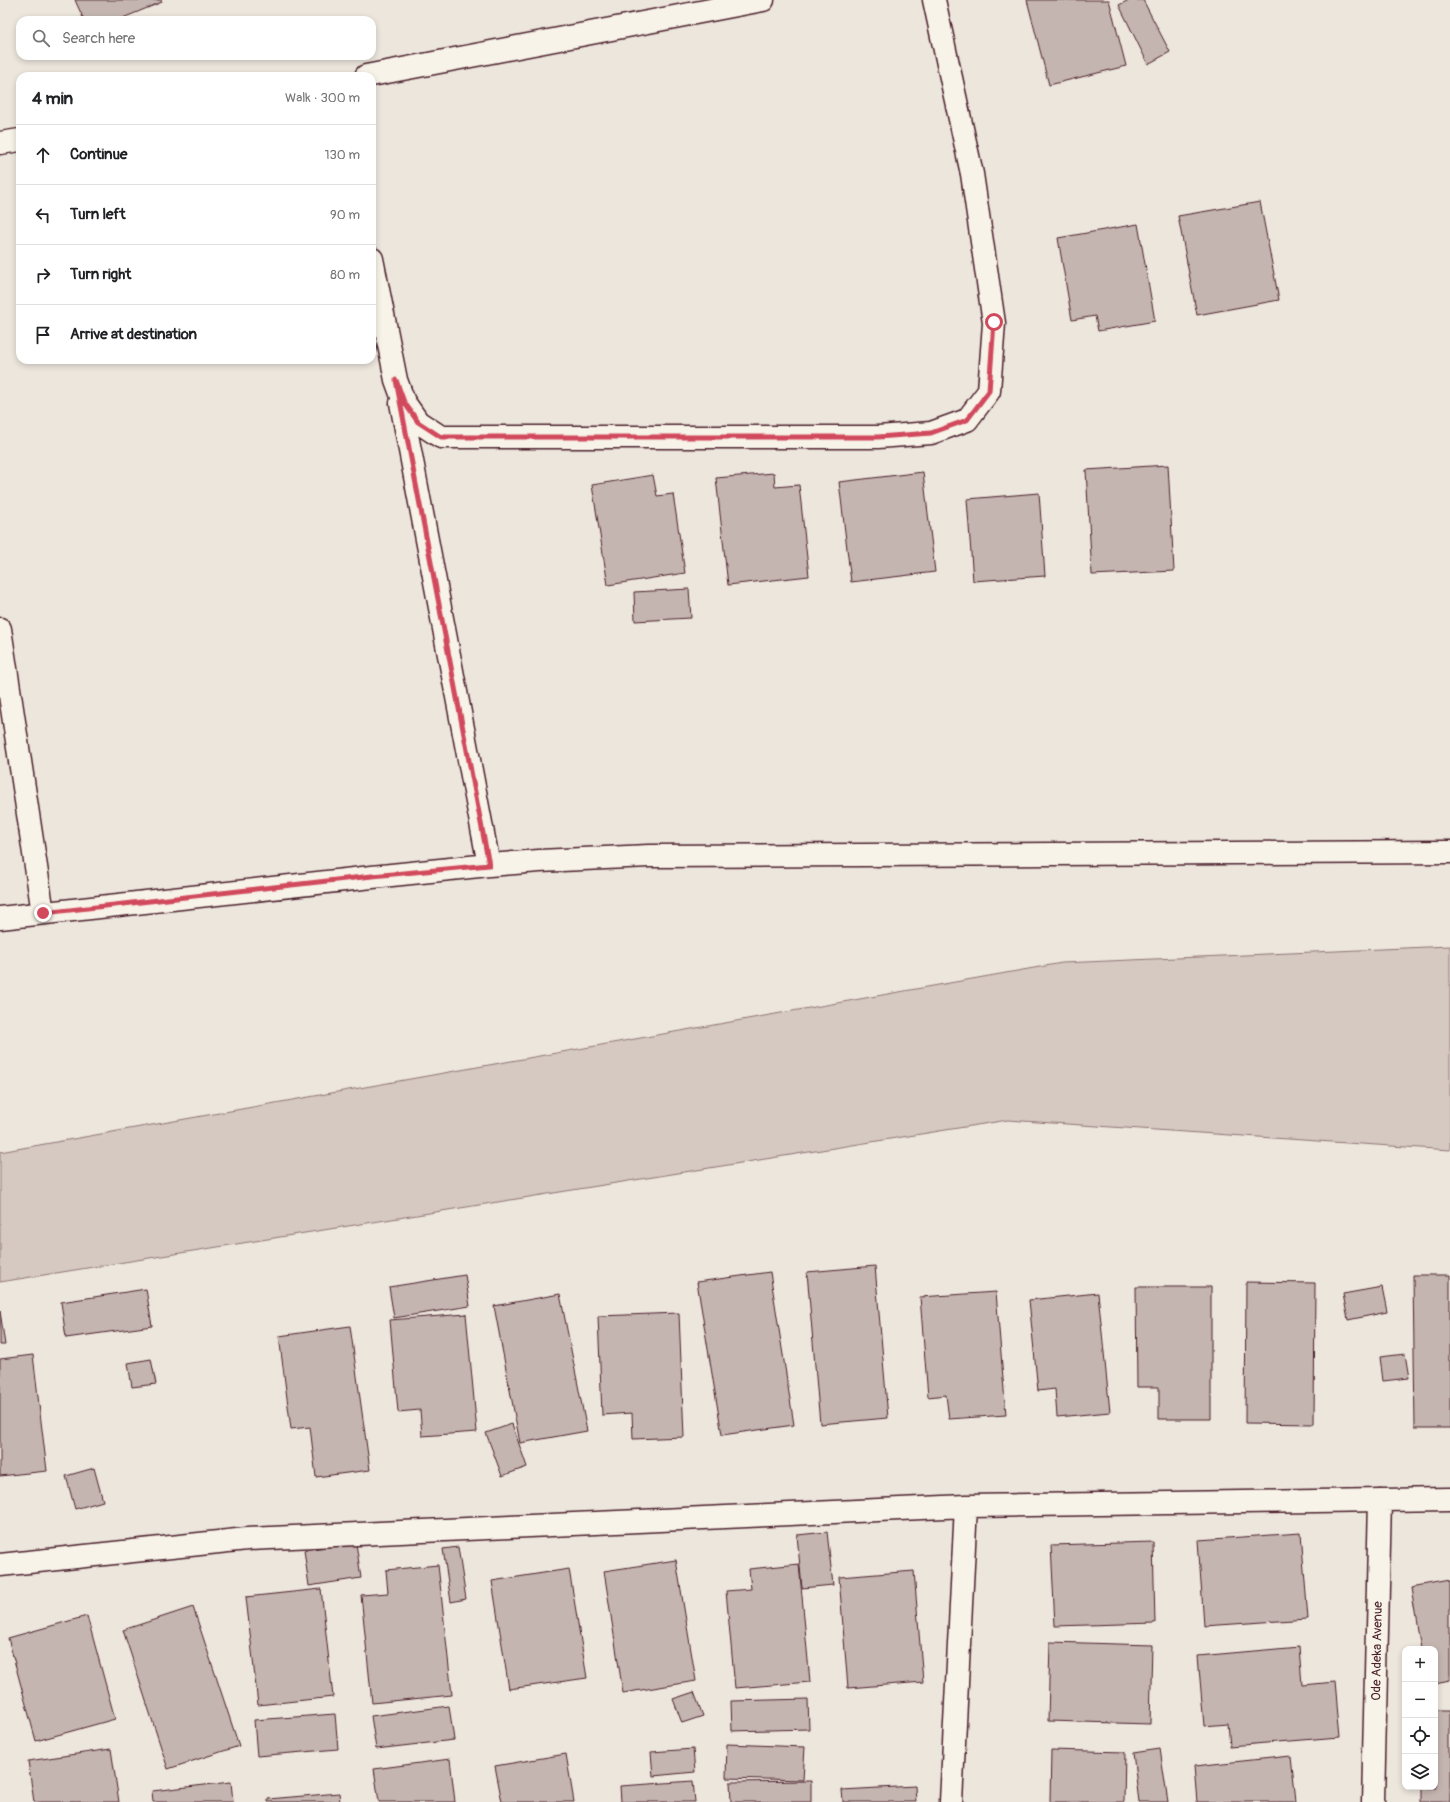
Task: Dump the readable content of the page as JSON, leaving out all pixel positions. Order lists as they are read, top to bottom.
{
  "streets": {
    "street": ["Ode Adeka Avenue"]
  },
  "page": {
    "search": "Search here",
    "heading": ["4 min", "Walk · 300 m"],
    "list": [
      ["Continue", "130 m"],
      ["Turn left", "90 m"],
      ["Turn right", "80 m"],
      "Arrive at destination"
    ],
    "map_buttons": ["+", "−"]
  }
}
